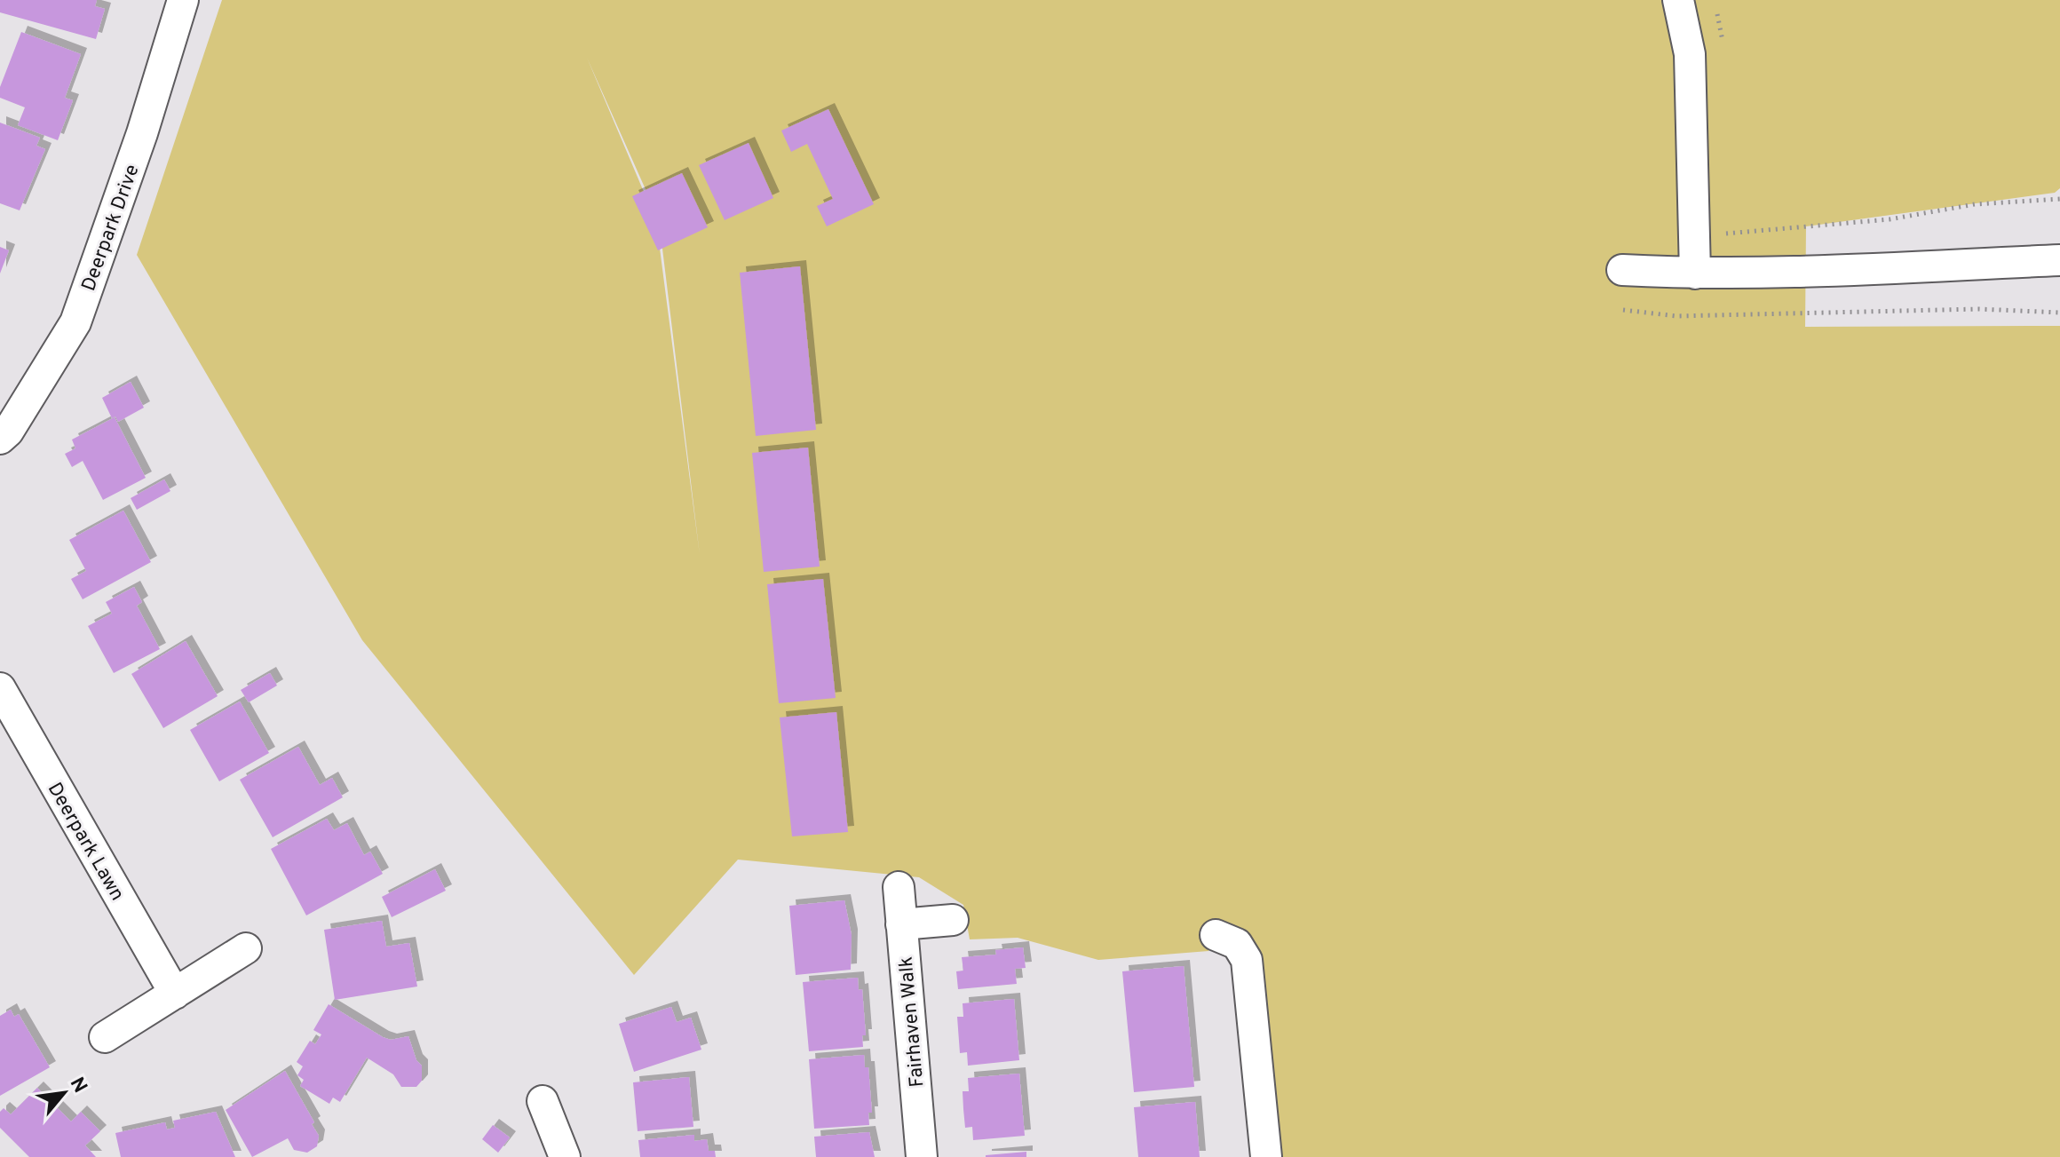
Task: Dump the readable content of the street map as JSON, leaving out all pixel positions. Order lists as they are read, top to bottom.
{
  "streets": {
    "street": ["Deerpark Drive", "Deerpark Lawn", "Fairhaven Walk"]
  },
  "north": "top right"
}
